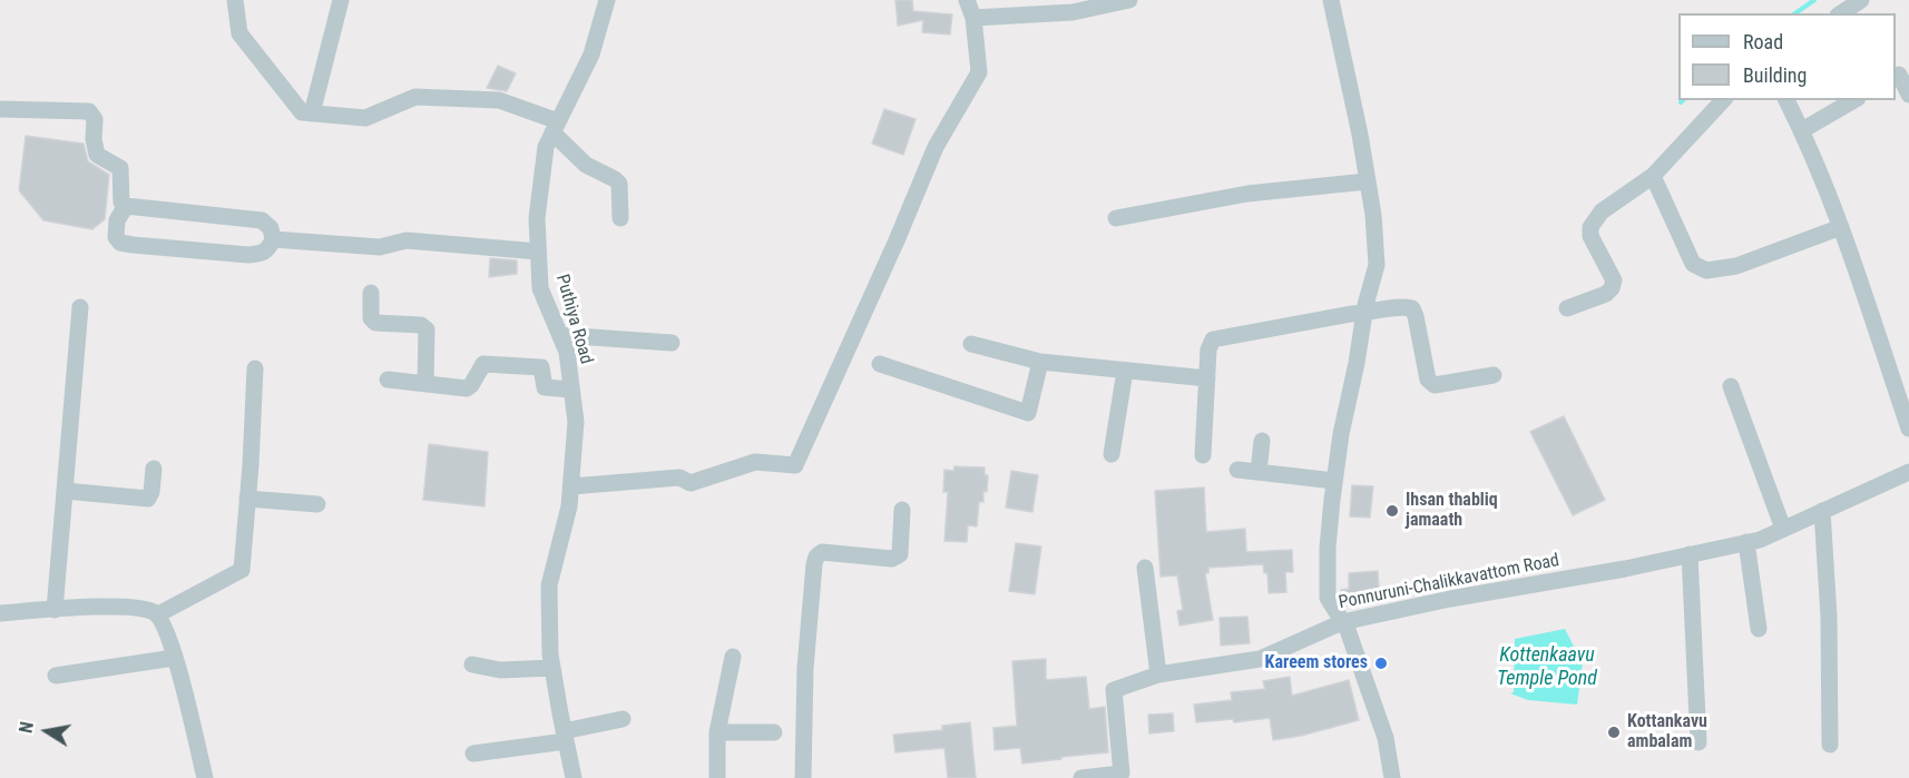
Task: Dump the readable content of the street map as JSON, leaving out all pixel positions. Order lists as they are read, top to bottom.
{
  "streets": {
    "street": ["Puthiya Road", "Ponnuruni-Chalikkavattom Road"]
  },
  "water": ["Kottenkaavu Temple Pond"],
  "places": ["Ihsan thabliq jamaath", "Kareem stores", "Kottankavu ambalam"],
  "legend": ["Road", "Building"],
  "north": "left"
}
